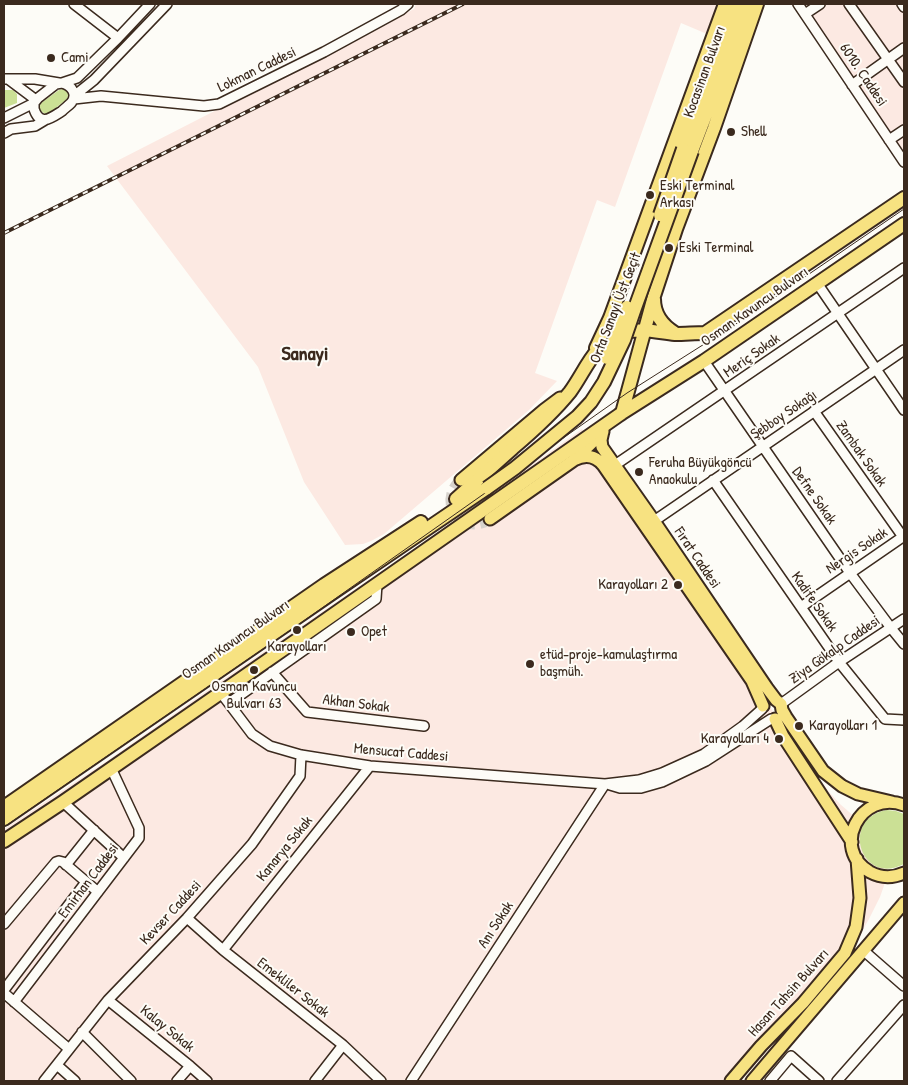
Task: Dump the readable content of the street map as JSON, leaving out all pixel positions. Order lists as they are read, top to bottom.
{
  "streets": {
    "highway": ["Kocasinan Bulvarı", "Osman Kavuncu Bulvarı", "Orta Sanayi Üst Geçit"],
    "main road": ["Fırat Caddesi", "Hasan Tahsin Bulvarı"],
    "street": [
      "Lokman Caddesi",
      "6010. Caddesi",
      "Meriç Sokak",
      "Şebboy Sokağı",
      "Zambak Sokak",
      "Defne Sokak",
      "Nergis Sokak",
      "Kadife Sokak",
      "Ziya Gökalp Caddesi",
      "Akhan Sokak",
      "Mensucat Caddesi",
      "Kanarya Sokak",
      "Emirhan Caddesi",
      "Kevser Caddesi",
      "Anı Sokak",
      "Emekliler Sokak",
      "Kalay Sokak"
    ]
  },
  "crossings": [
    ["Kocasinan Bulvarı", "Orta Sanayi Üst Geçit"],
    ["Osman Kavuncu Bulvarı", "Orta Sanayi Üst Geçit"],
    ["Osman Kavuncu Bulvarı", "Defne Sokak"],
    ["Meriç Sokak", "Defne Sokak"],
    ["Meriç Sokak", "Fırat Caddesi"],
    ["Şebboy Sokağı", "Zambak Sokak"],
    ["Şebboy Sokağı", "Defne Sokak"],
    ["Şebboy Sokağı", "Fırat Caddesi"],
    ["Şebboy Sokağı", "Kadife Sokak"],
    ["Zambak Sokak", "Nergis Sokak"],
    ["Defne Sokak", "Nergis Sokak"],
    ["Defne Sokak", "Ziya Gökalp Caddesi"],
    ["Nergis Sokak", "Kadife Sokak"],
    ["Fırat Caddesi", "Ziya Gökalp Caddesi"],
    ["Fırat Caddesi", "Mensucat Caddesi"],
    ["Fırat Caddesi", "Hasan Tahsin Bulvarı"],
    ["Kadife Sokak", "Ziya Gökalp Caddesi"],
    ["Ziya Gökalp Caddesi", "Mensucat Caddesi"],
    ["Mensucat Caddesi", "Kanarya Sokak"],
    ["Mensucat Caddesi", "Kevser Caddesi"],
    ["Mensucat Caddesi", "Anı Sokak"],
    ["Kanarya Sokak", "Emekliler Sokak"],
    ["Kevser Caddesi", "Emekliler Sokak"],
    ["Kevser Caddesi", "Kalay Sokak"]
  ],
  "districts": ["Sanayi"],
  "places": [
    "Cami",
    "Shell",
    "Eski Terminal Arkası",
    "Eski Terminal",
    "Feruha Büyükgöncü Anaokulu",
    "Karayolları 2",
    "Karayolları",
    "Opet",
    "etüd-proje-kamulaştırma başmüh.",
    "Osman Kavuncu Bulvarı 63",
    "Karayolları 1",
    "Karayolları 4"
  ]
}
